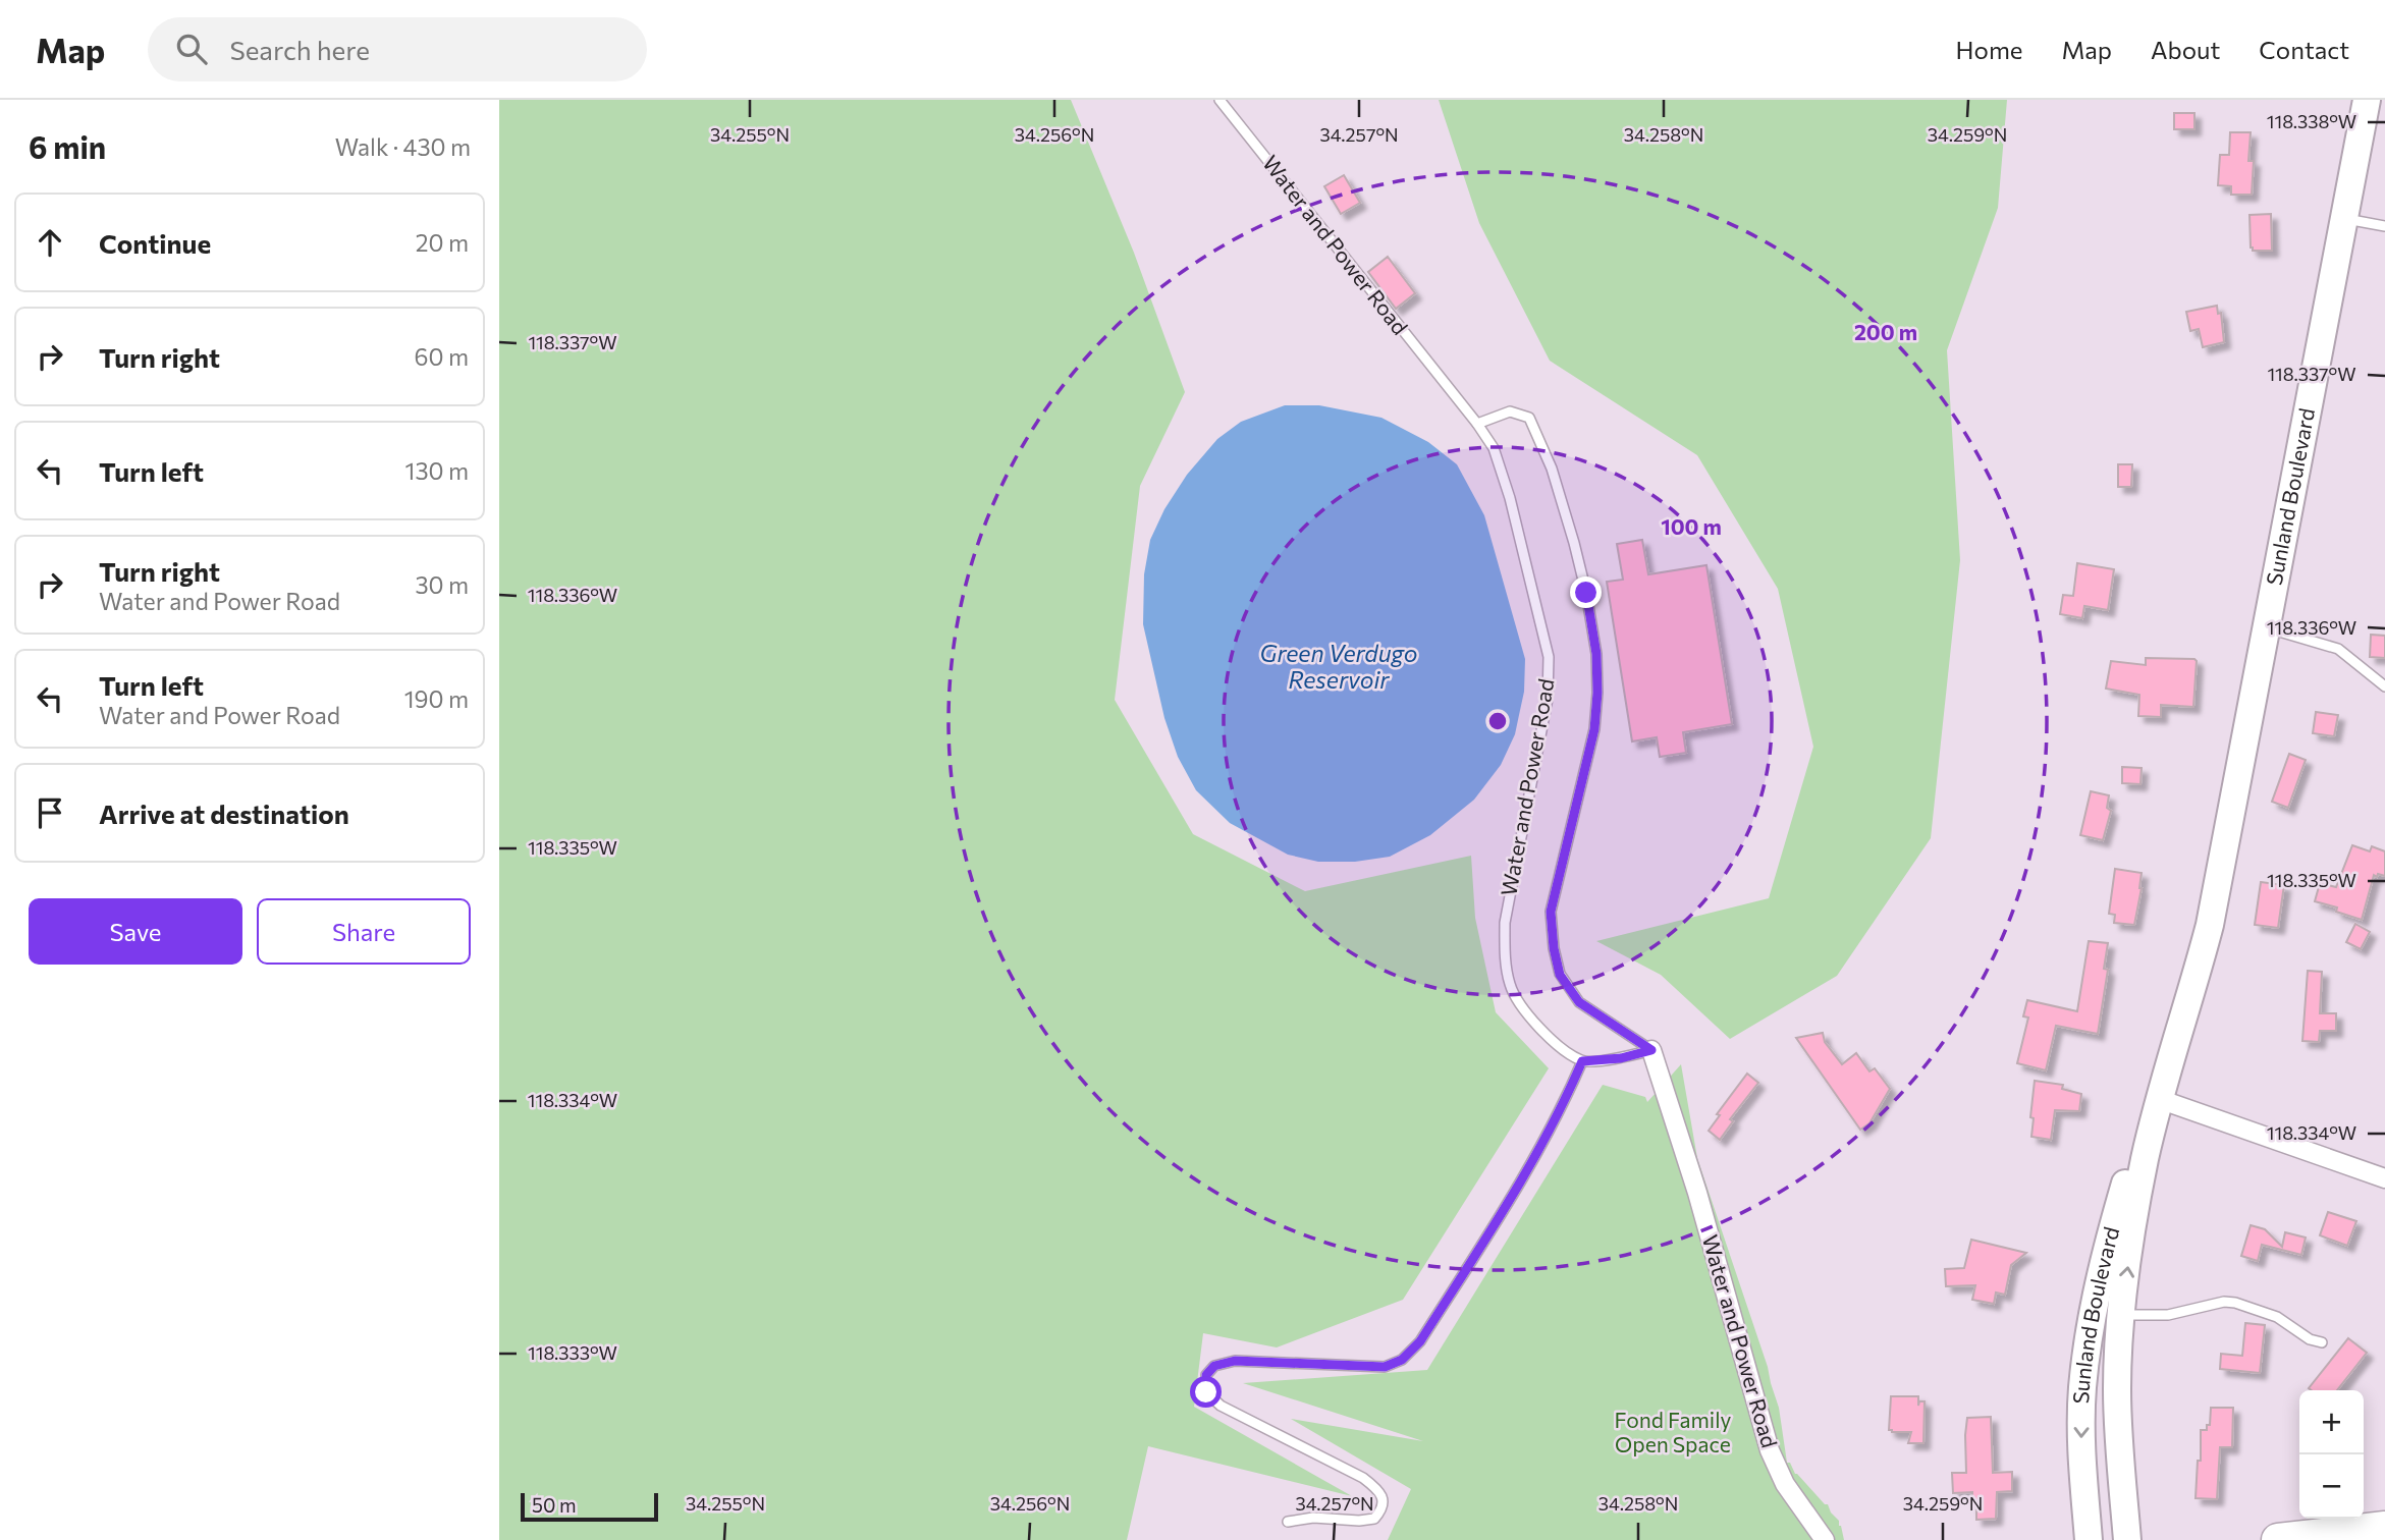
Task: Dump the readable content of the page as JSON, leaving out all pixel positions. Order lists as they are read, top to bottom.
{
  "streets": {
    "main road": ["Sunland Boulevard"],
    "street": ["Water and Power Road"]
  },
  "water": ["Green Verdugo Reservoir"],
  "parks": ["Fond Family Open Space"],
  "scale_bar": "50 m",
  "page": {
    "header": "Map",
    "search": "Search here",
    "nav": [
      "Home",
      "Map",
      "About",
      "Contact"
    ],
    "heading": ["6 min", "Walk · 430 m"],
    "list": [
      ["Continue", "20 m"],
      ["Turn right", "60 m"],
      ["Turn left", "130 m"],
      ["Turn right", "Water and Power Road", "30 m"],
      ["Turn left", "Water and Power Road", "190 m"],
      "Arrive at destination"
    ],
    "buttons": ["Save", "Share"],
    "map_buttons": ["+", "−"],
    "scale": "50 m"
  },
  "coordinates": [
    "118.338°W",
    "34.255°N",
    "34.256°N",
    "34.257°N",
    "34.258°N",
    "34.259°N",
    "118.337°W",
    "118.336°W",
    "118.335°W",
    "118.334°W",
    "118.333°W"
  ],
  "rings": ["200 m", "100 m"]
}
